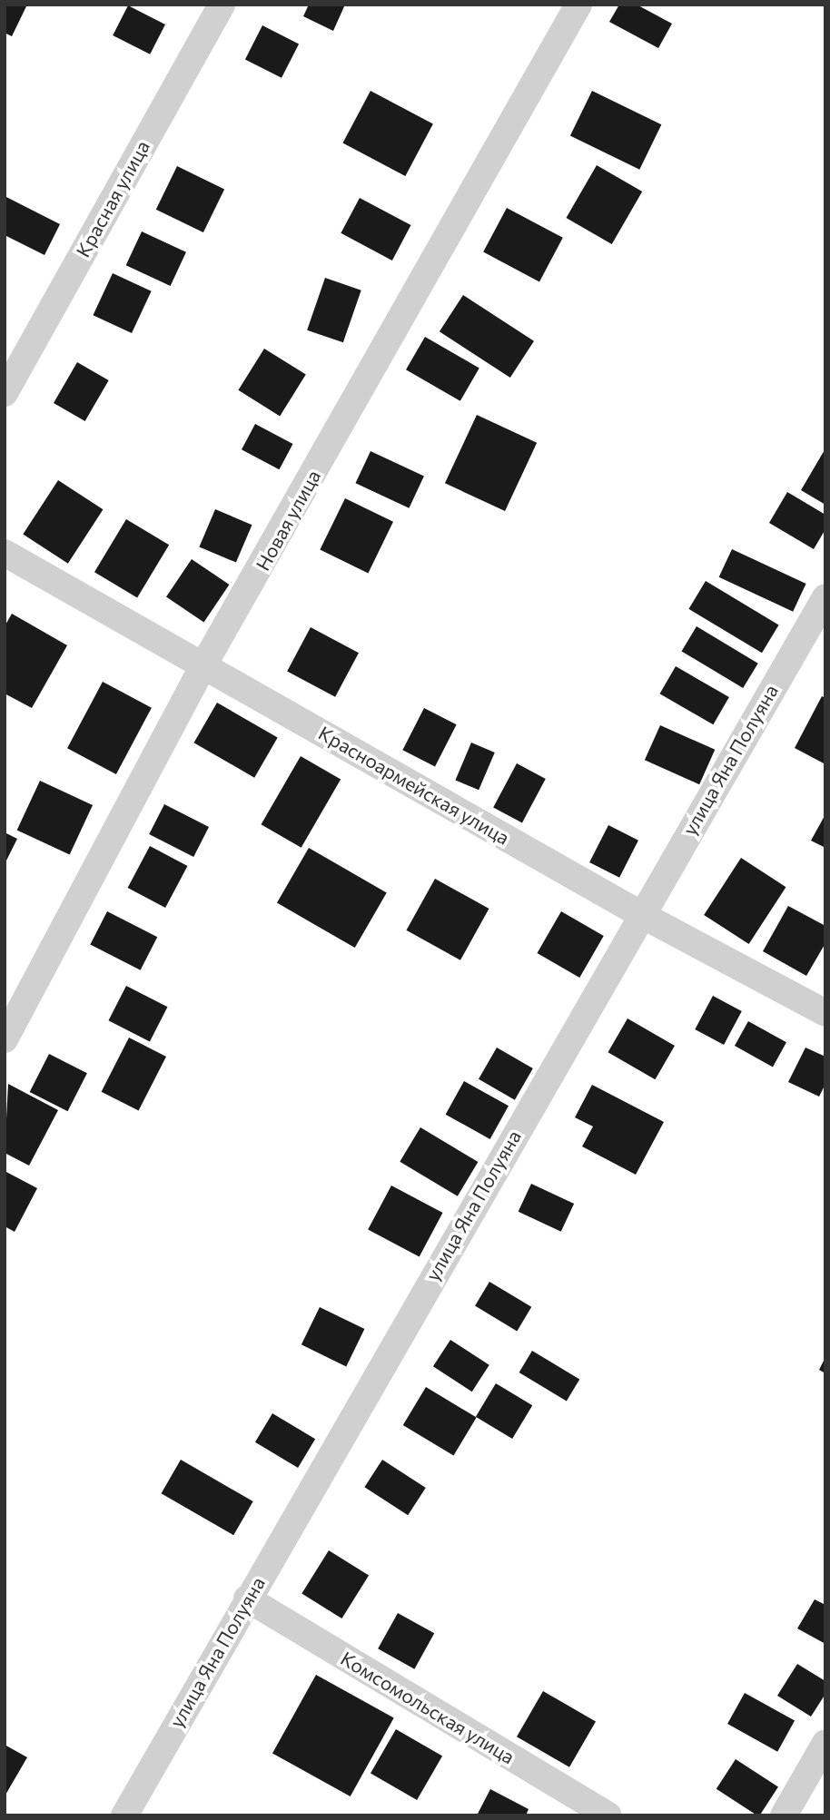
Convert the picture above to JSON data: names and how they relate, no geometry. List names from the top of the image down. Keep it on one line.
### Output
{"streets":{"street":["Красная улица","Новая улица","улица Яна Полуяна","Красноармейская улица","Комсомольская улица"]},"crossings":[["Новая улица","Красноармейская улица"],["улица Яна Полуяна","Красноармейская улица"],["улица Яна Полуяна","Комсомольская улица"]]}
